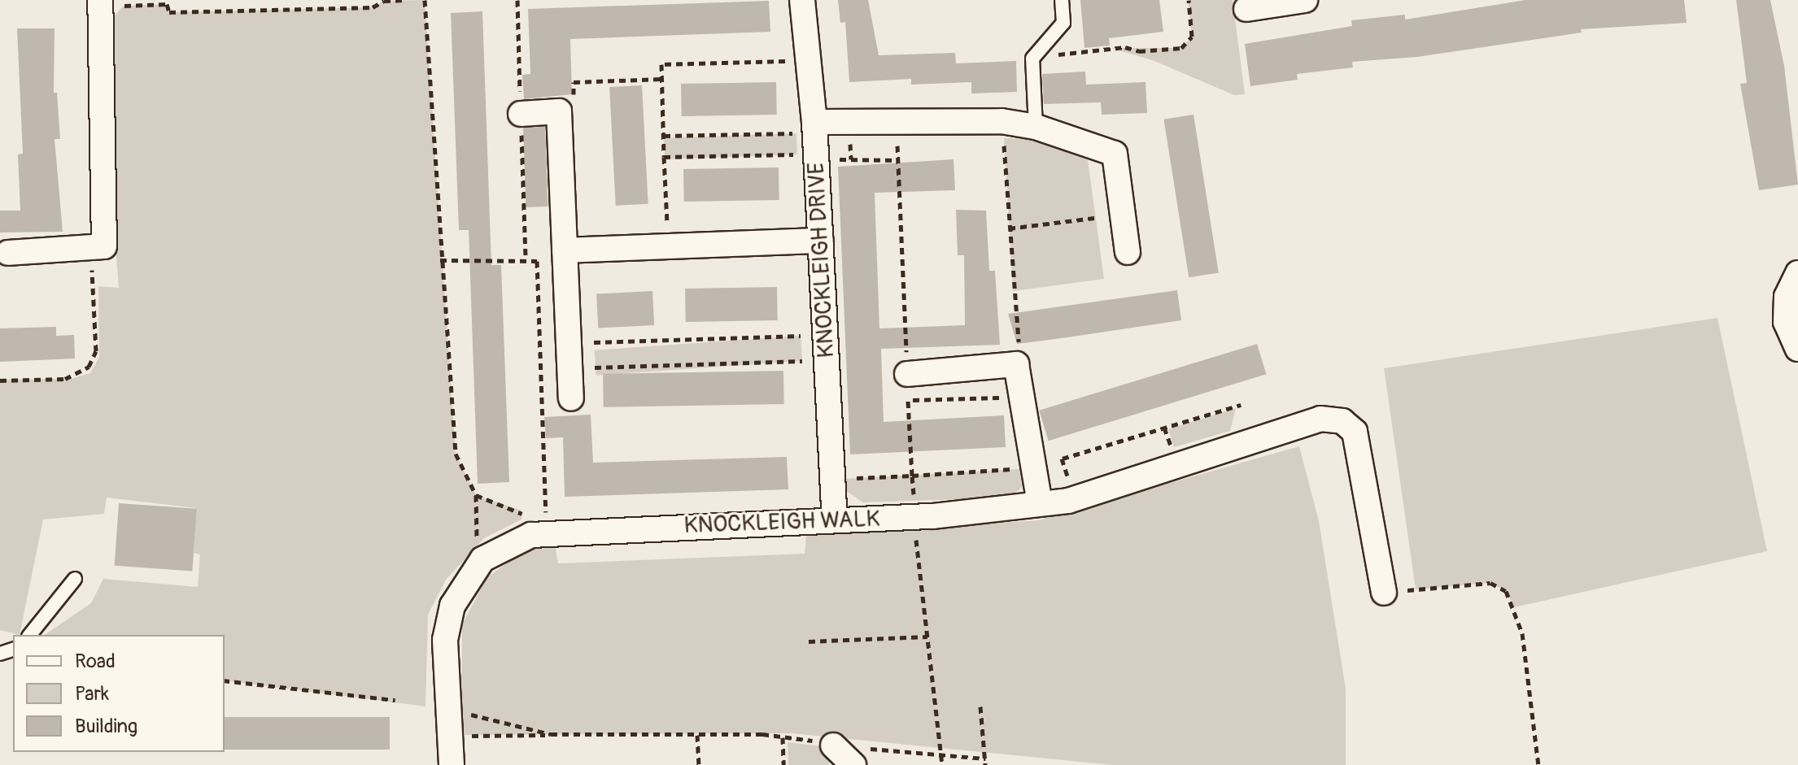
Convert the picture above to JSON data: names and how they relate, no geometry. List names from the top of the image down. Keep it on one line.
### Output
{"streets":{"street":["KNOCKLEIGH DRIVE","KNOCKLEIGH WALK"]},"crossings":[["KNOCKLEIGH DRIVE","KNOCKLEIGH WALK"]],"legend":["Road","Park","Building"]}
